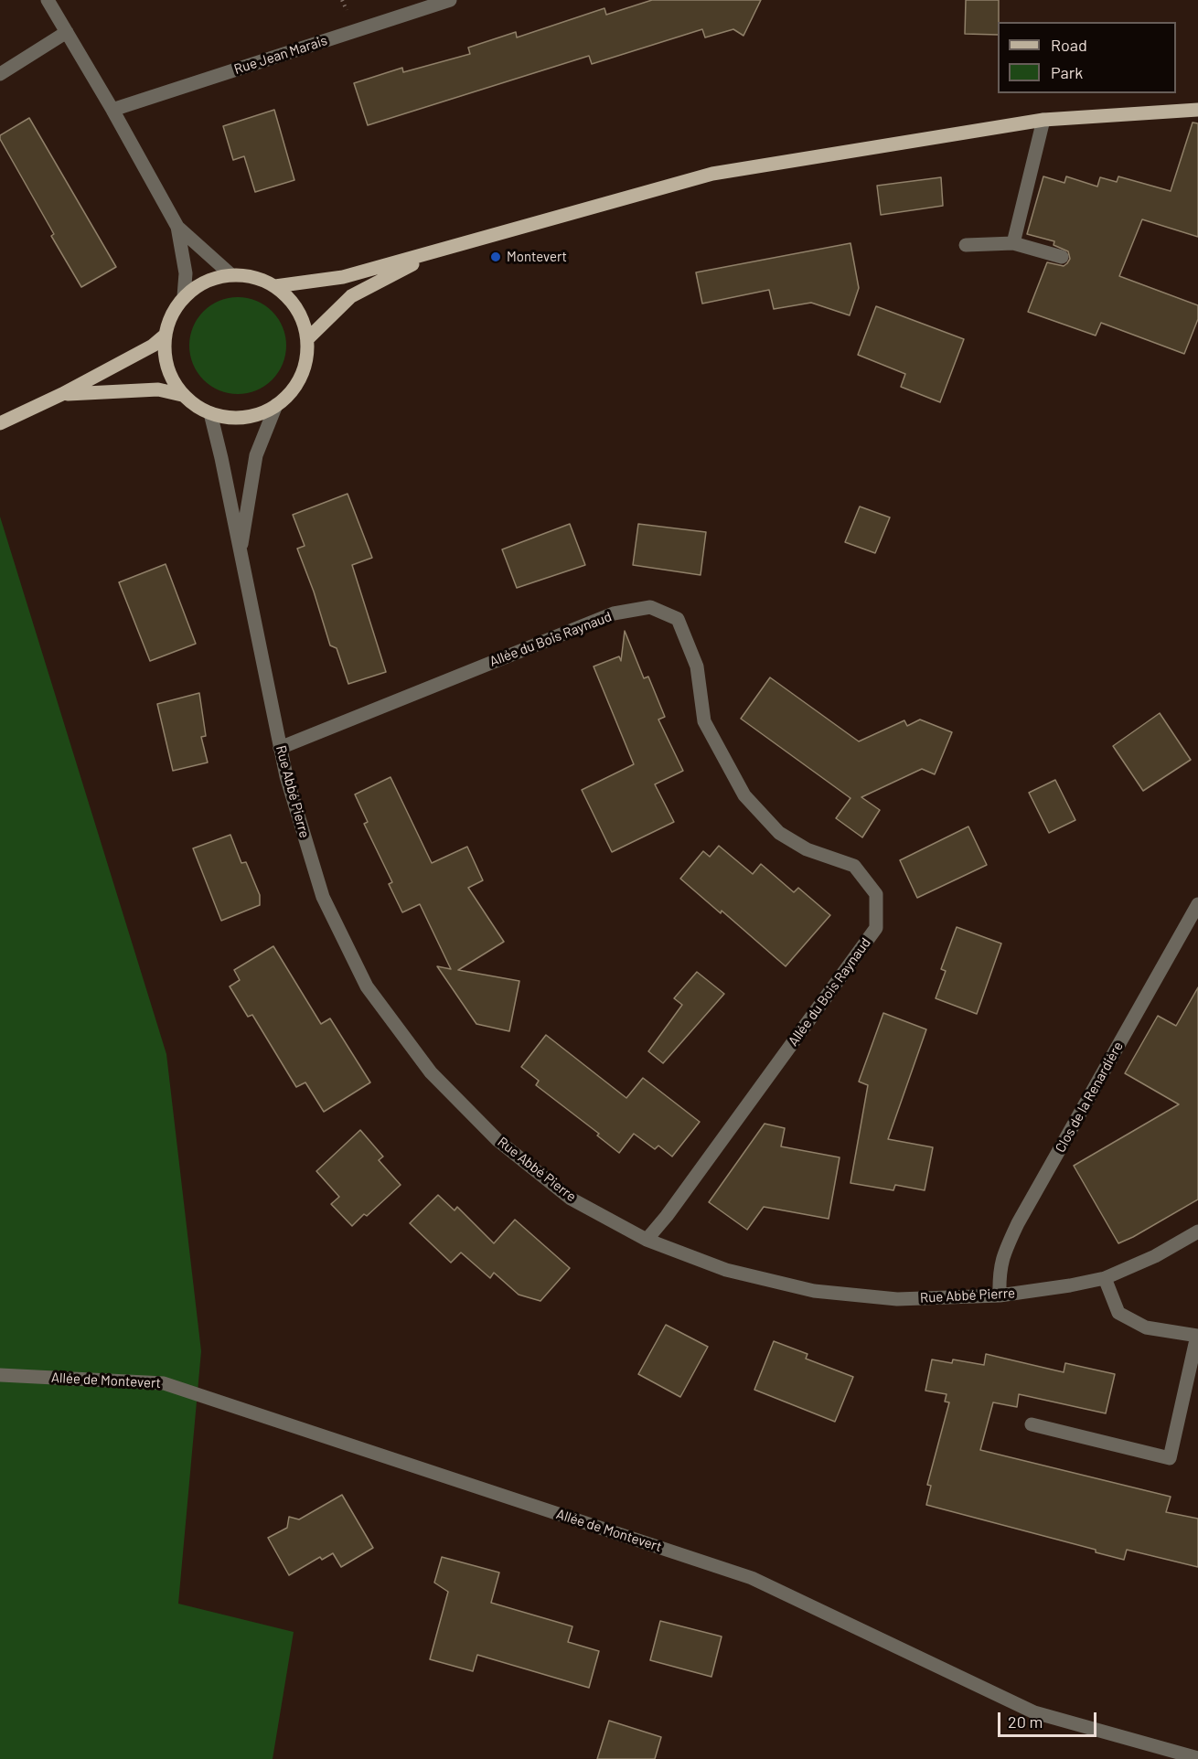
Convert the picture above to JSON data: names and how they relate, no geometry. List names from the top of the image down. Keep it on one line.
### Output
{"streets":{"street":["Rue Jean Marais","Allée du Bois Raynaud","Rue Abbé Pierre","Clos de la Renardière","Allée de Montevert"]},"crossings":[["Allée du Bois Raynaud","Rue Abbé Pierre"],["Rue Abbé Pierre","Clos de la Renardière"]],"places":["Montevert"],"legend":["Road","Park"],"scale_bar":"20 m"}
